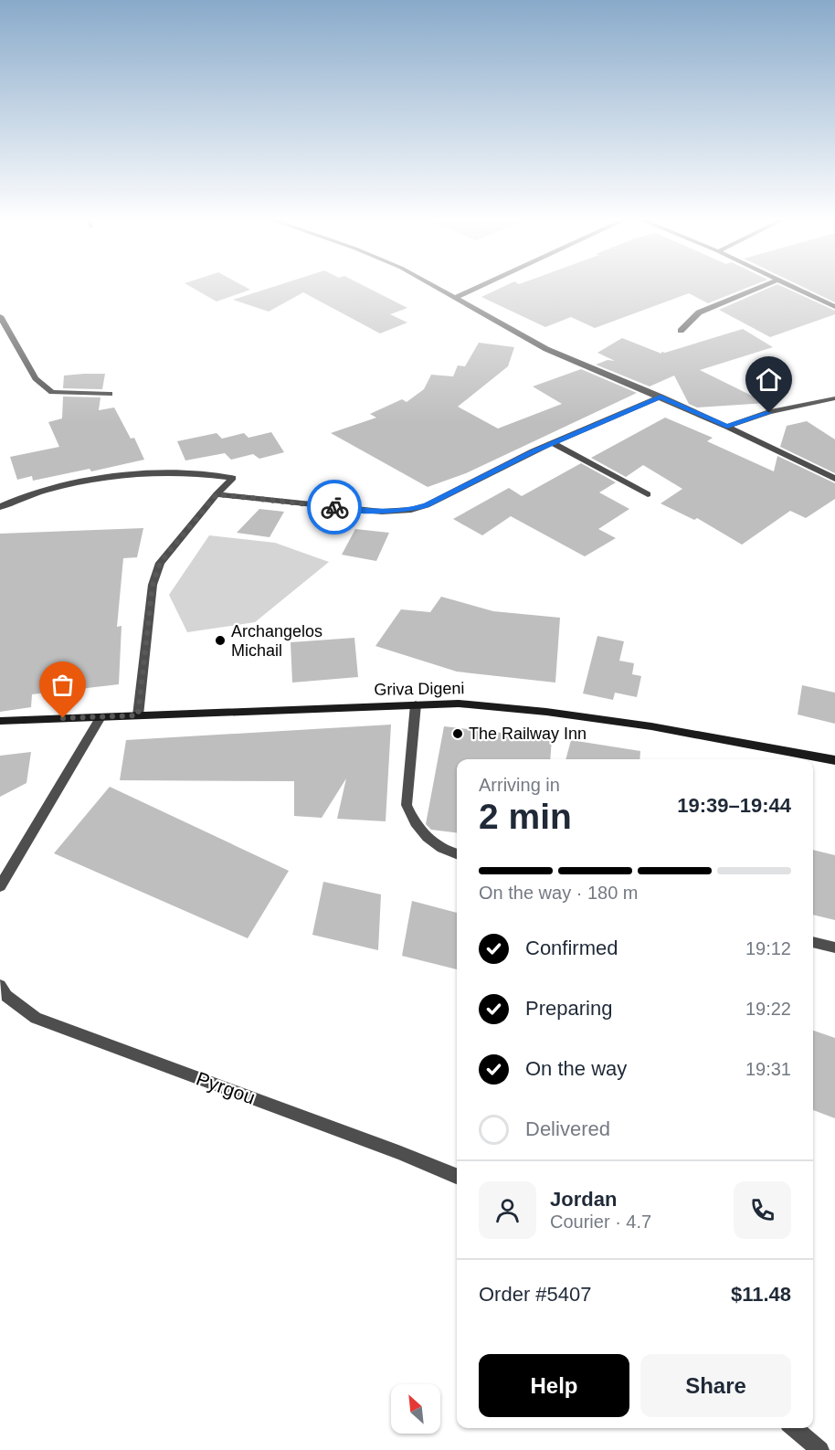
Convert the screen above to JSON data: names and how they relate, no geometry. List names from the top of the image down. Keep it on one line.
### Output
{"streets":{"main road":["Griva Digeni"],"street":["Pyrgou"]},"places":["Archangelos Michail","The Railway Inn"],"north":"top left","page":{"heading":["2 min","Arriving in","19:39–19:44"],"panel":["Jordan","Courier · 4.7","Order #5407","$11.48"],"bar":"On the way · 180 m","list":[["Confirmed","19:12"],["Preparing","19:22"],["On the way","19:31"],"Delivered"],"buttons":["Help","Share"]}}
